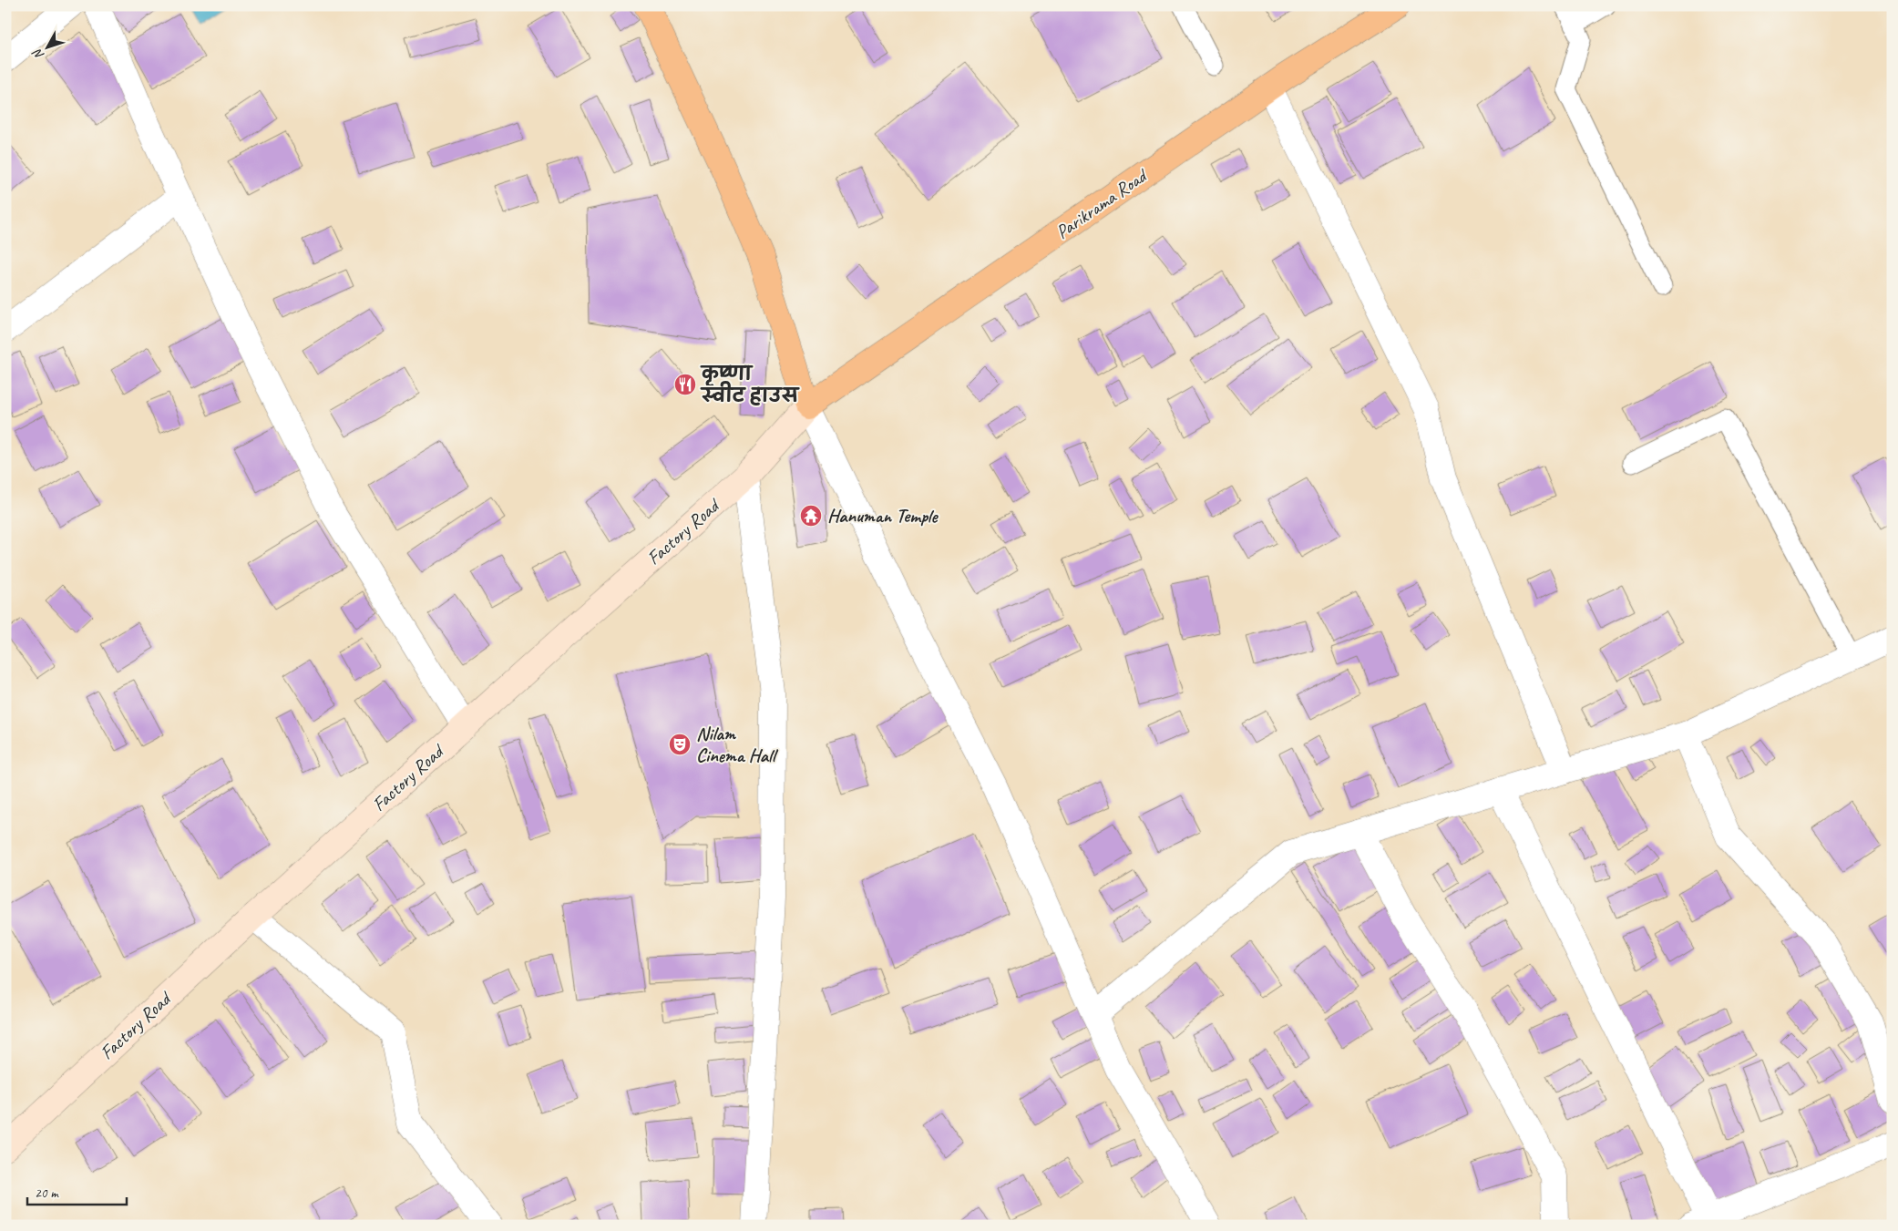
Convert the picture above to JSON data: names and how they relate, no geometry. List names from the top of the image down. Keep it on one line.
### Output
{"streets":{"main road":["Parikrama Road","Factory Road"]},"crossings":[["Parikrama Road","Factory Road"]],"places":{"restaurant":["कृष्णा स्वीट हाउस"],"temple":["Hanuman Temple"],"theatre":["Nilam Cinema Hall"]},"scale_bar":"20 m","north":"bottom left"}
